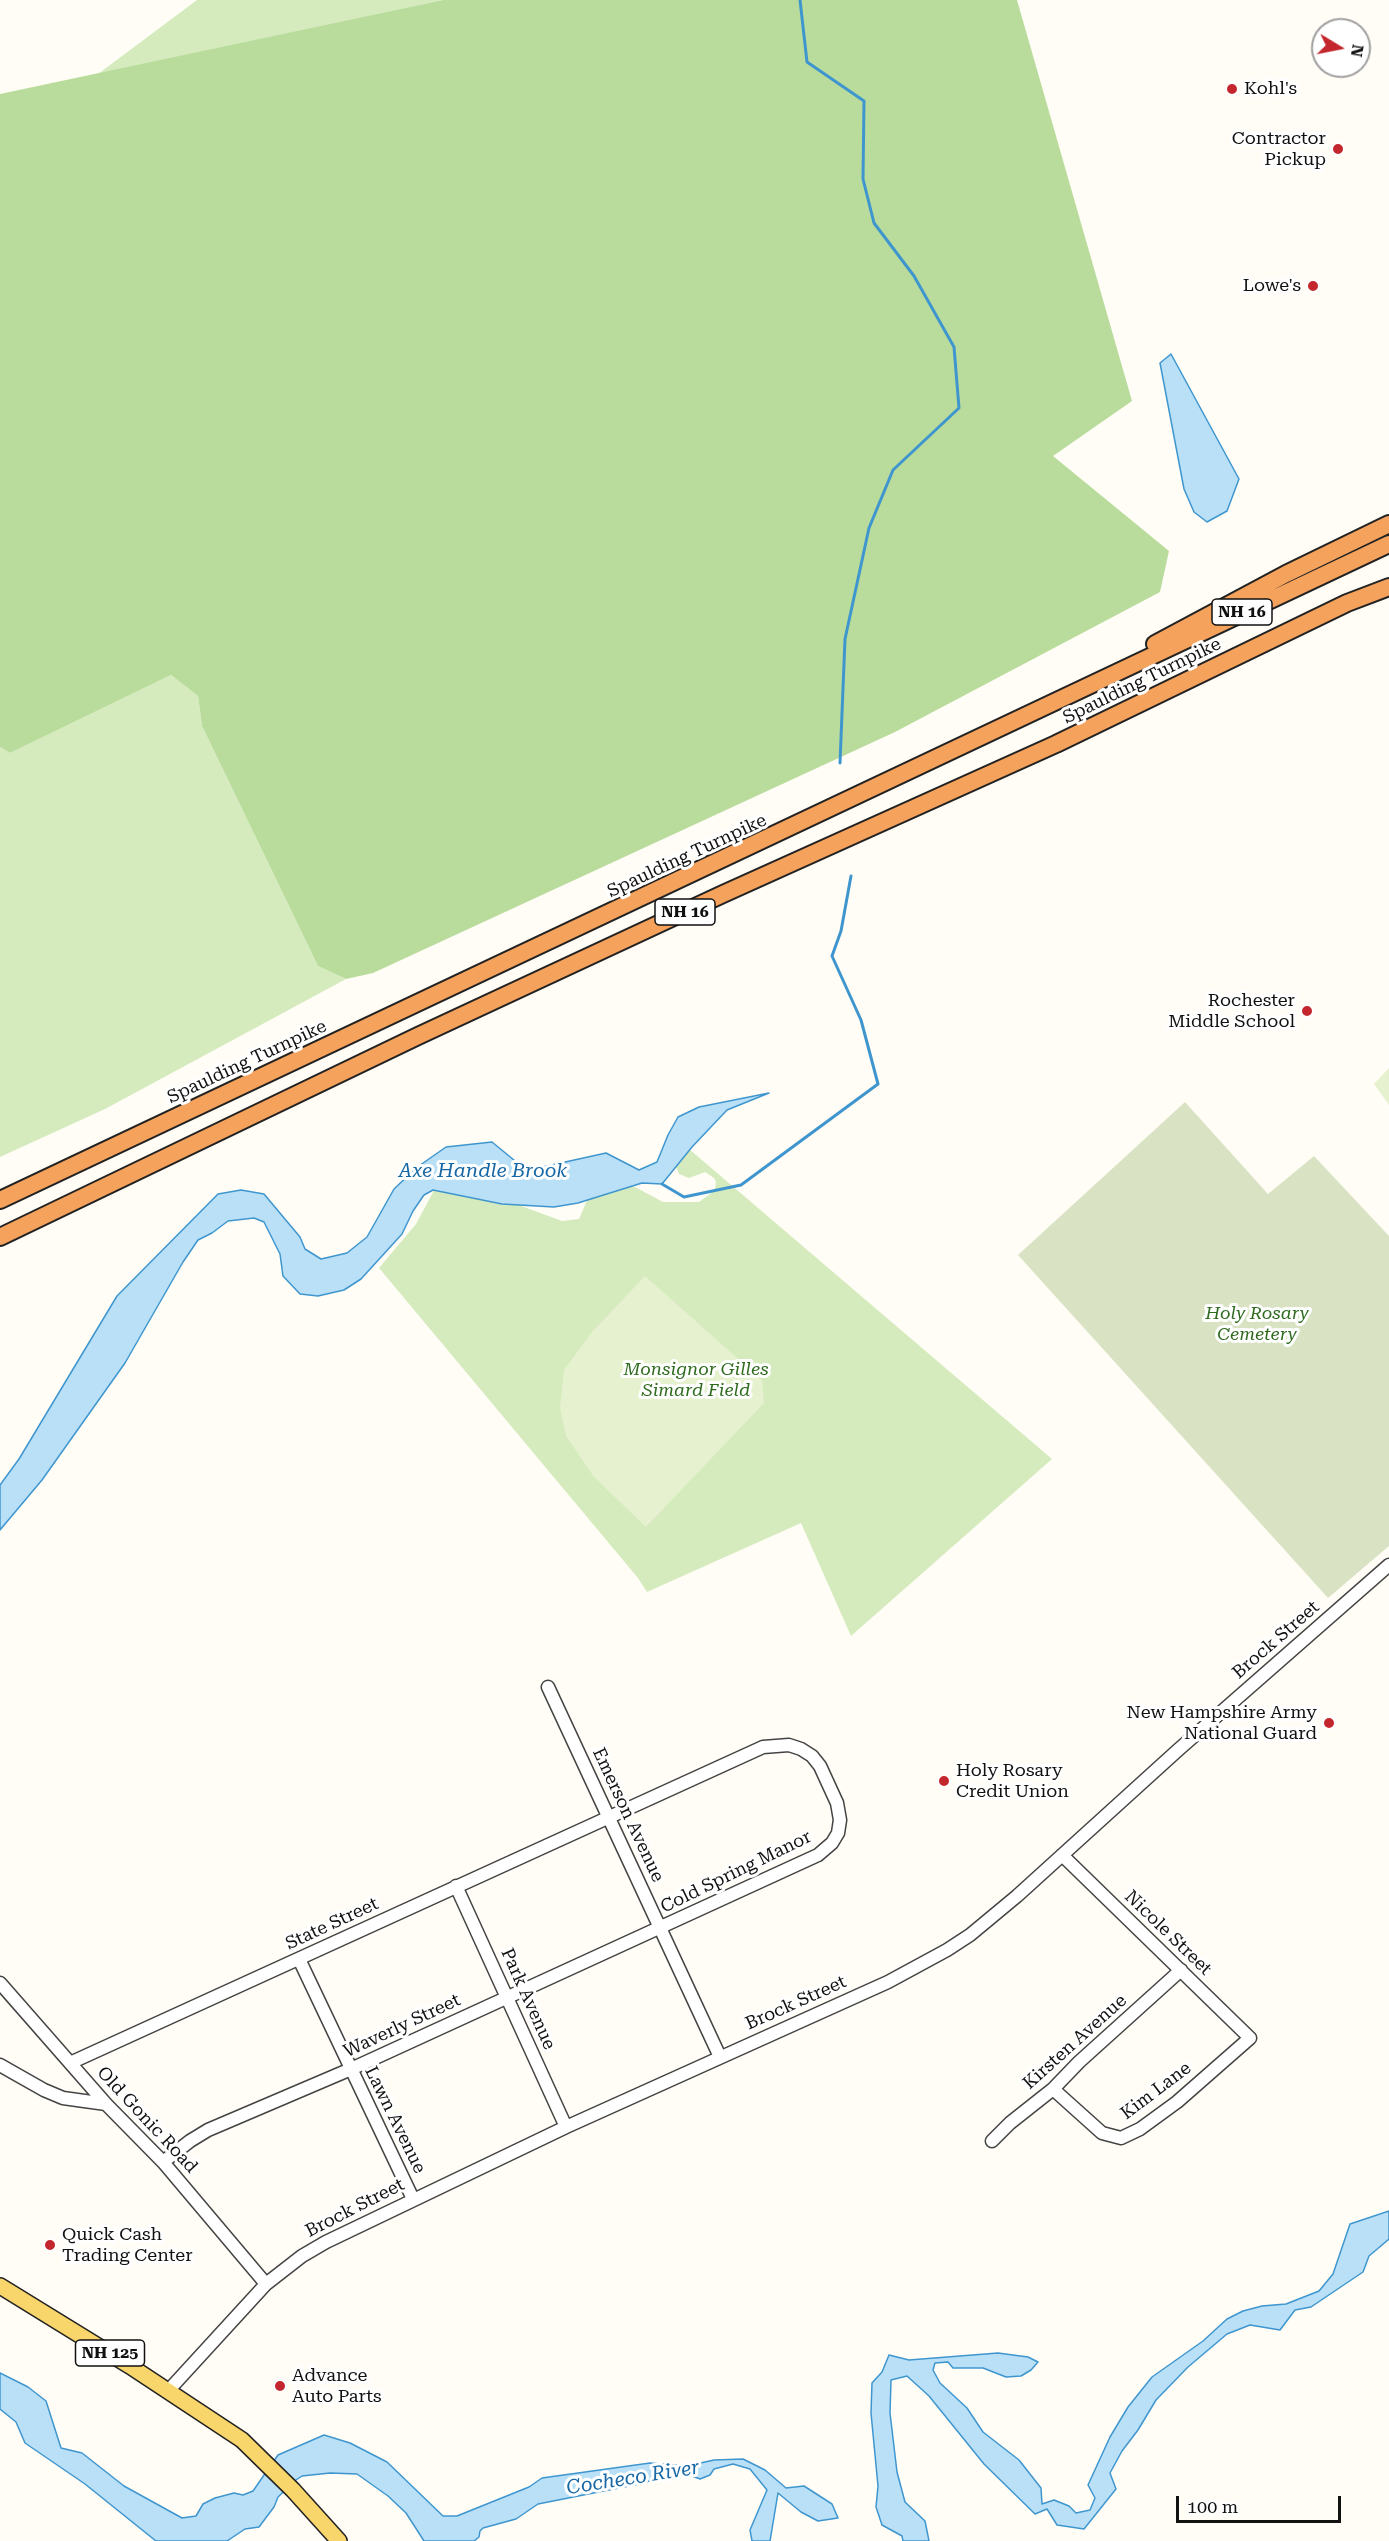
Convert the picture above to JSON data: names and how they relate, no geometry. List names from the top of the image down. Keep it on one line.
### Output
{"streets":{"highway":["NH 16","Spaulding Turnpike"],"main road":["NH 125"],"street":["Brock Street","Emerson Avenue","Cold Spring Manor","State Street","Nicole Street","Park Avenue","Waverly Street","Kirsten Avenue","Kim Lane","Old Gonic Road","Lawn Avenue"]},"crossings":[["Brock Street","Emerson Avenue"],["Brock Street","Nicole Street"],["Brock Street","Park Avenue"],["Brock Street","Old Gonic Road"],["Brock Street","Lawn Avenue"],["Brock Street","NH 125"],["Emerson Avenue","Cold Spring Manor"],["Emerson Avenue","State Street"],["Emerson Avenue","Waverly Street"],["Cold Spring Manor","State Street"],["Cold Spring Manor","Waverly Street"],["State Street","Park Avenue"],["State Street","Old Gonic Road"],["State Street","Lawn Avenue"],["Nicole Street","Kirsten Avenue"],["Nicole Street","Kim Lane"],["Park Avenue","Waverly Street"],["Waverly Street","Old Gonic Road"],["Waverly Street","Lawn Avenue"],["Kirsten Avenue","Kim Lane"]],"water":["Axe Handle Brook","Cocheco River"],"parks":["Holy Rosary Cemetery","Monsignor Gilles Simard Field"],"places":["Kohl's","Contractor Pickup","Lowe's","Rochester Middle School","New Hampshire Army National Guard","Holy Rosary Credit Union","Quick Cash Trading Center","Advance Auto Parts"],"scale_bar":"100 m","north":"right"}
